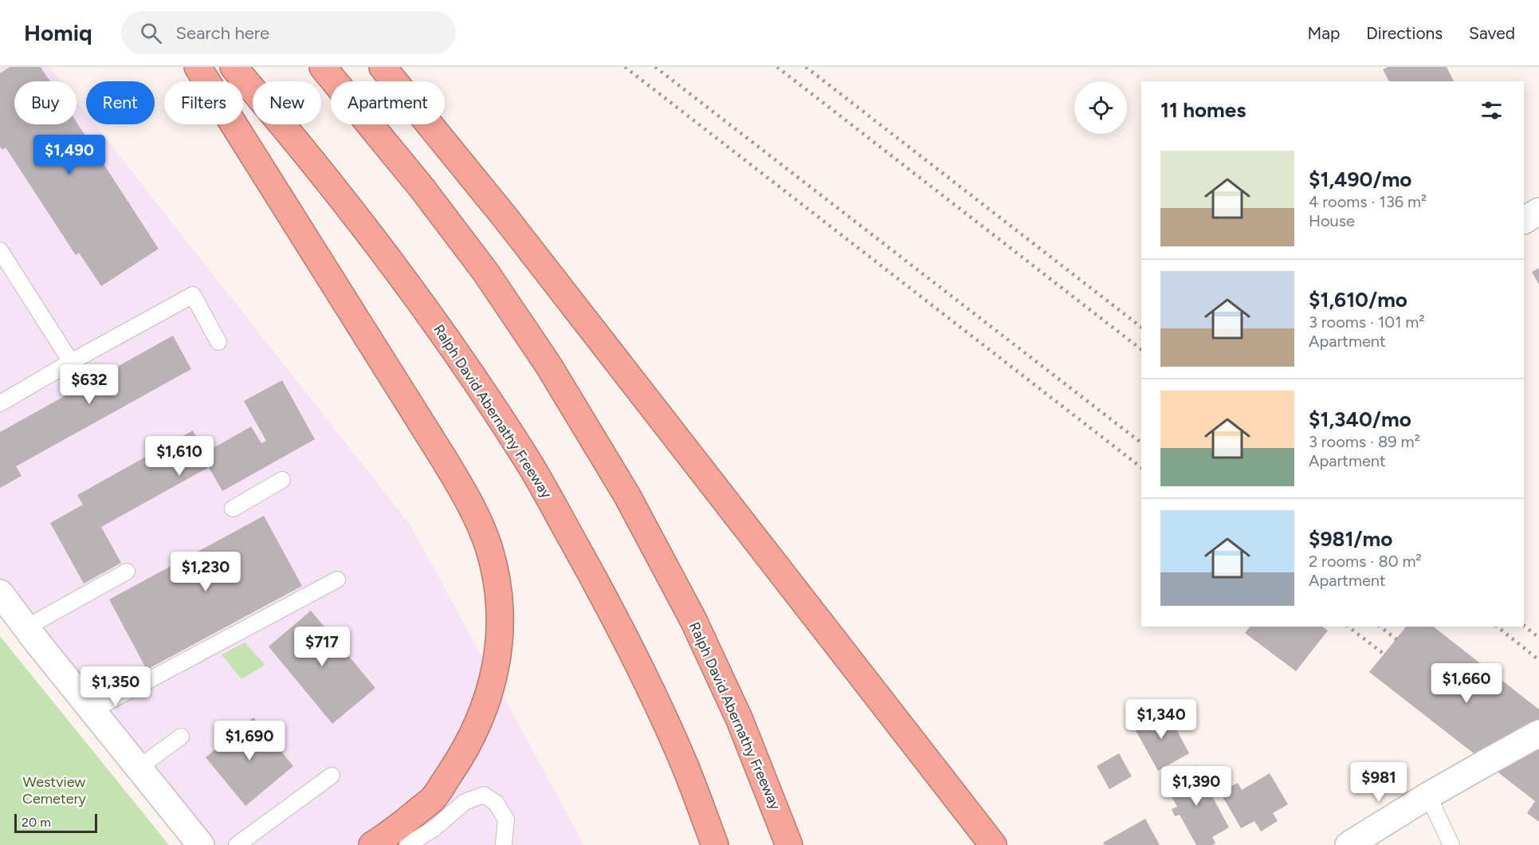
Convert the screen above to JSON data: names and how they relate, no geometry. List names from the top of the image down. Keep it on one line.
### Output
{"streets":{"highway":["Ralph David Abernathy Freeway"]},"parks":["Westview Cemetery"],"scale_bar":"20 m","page":{"header":"Homiq","search":"Search here","nav":["Map","Directions","Saved"],"chip":["Buy","Rent","Filters","New","Apartment"],"heading":"11 homes","price":["$1,490","$632","$1,610","$1,230","$717","$1,660","$1,350","$1,340","$1,690","$981","$1,390"],"list":[{"name":"$1,490/mo","note":"4 rooms · 136 m² · House"},{"name":"$1,610/mo","note":"3 rooms · 101 m² · Apartment"},{"name":"$1,340/mo","note":"3 rooms · 89 m² · Apartment"},{"name":"$981/mo","note":"2 rooms · 80 m² · Apartment"}],"scale":"20 m"}}
